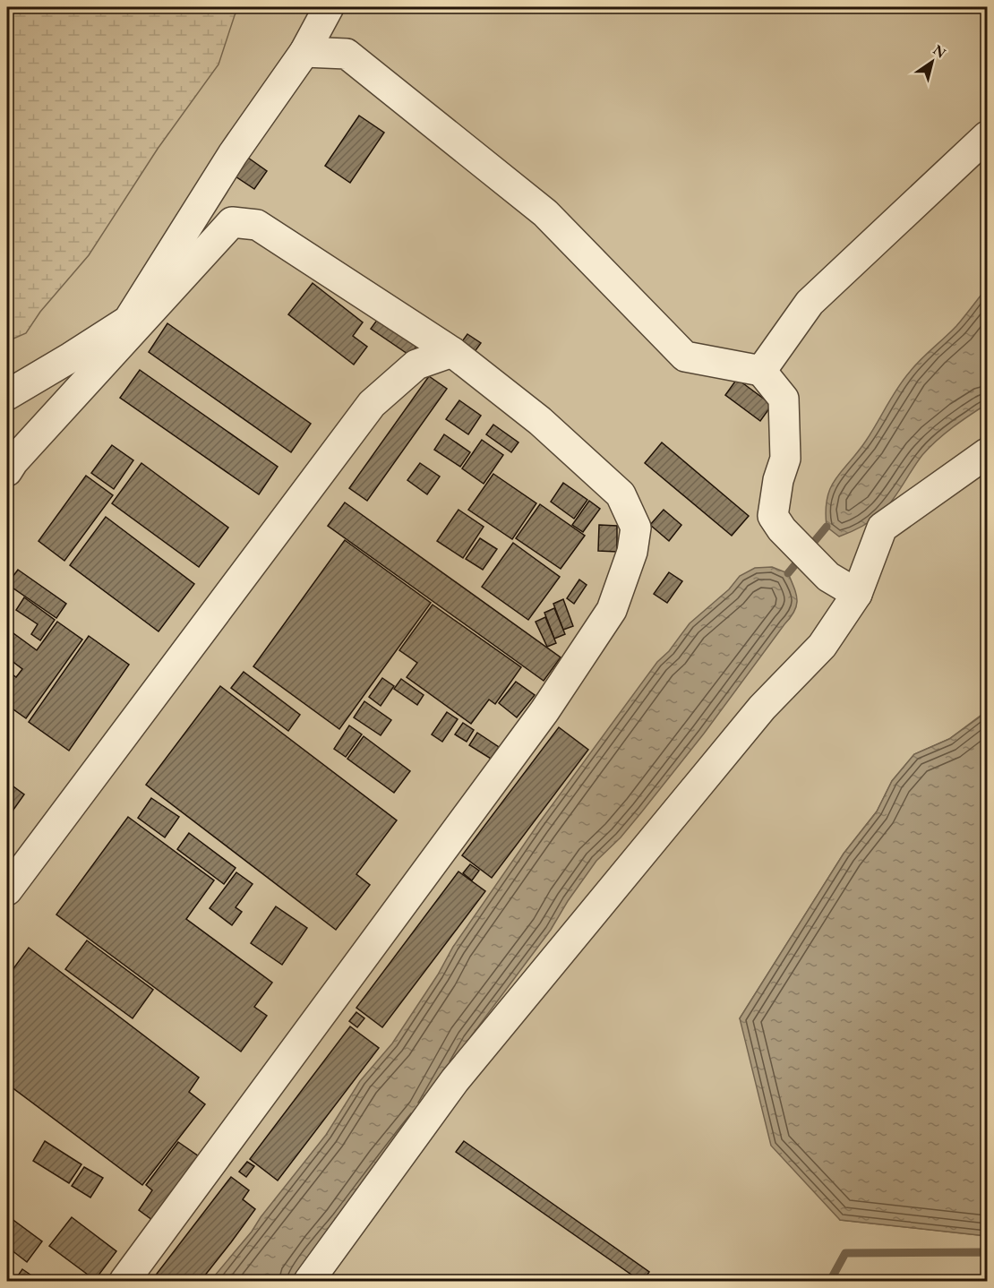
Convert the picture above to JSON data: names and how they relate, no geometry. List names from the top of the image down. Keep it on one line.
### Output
{"north":"top right"}
